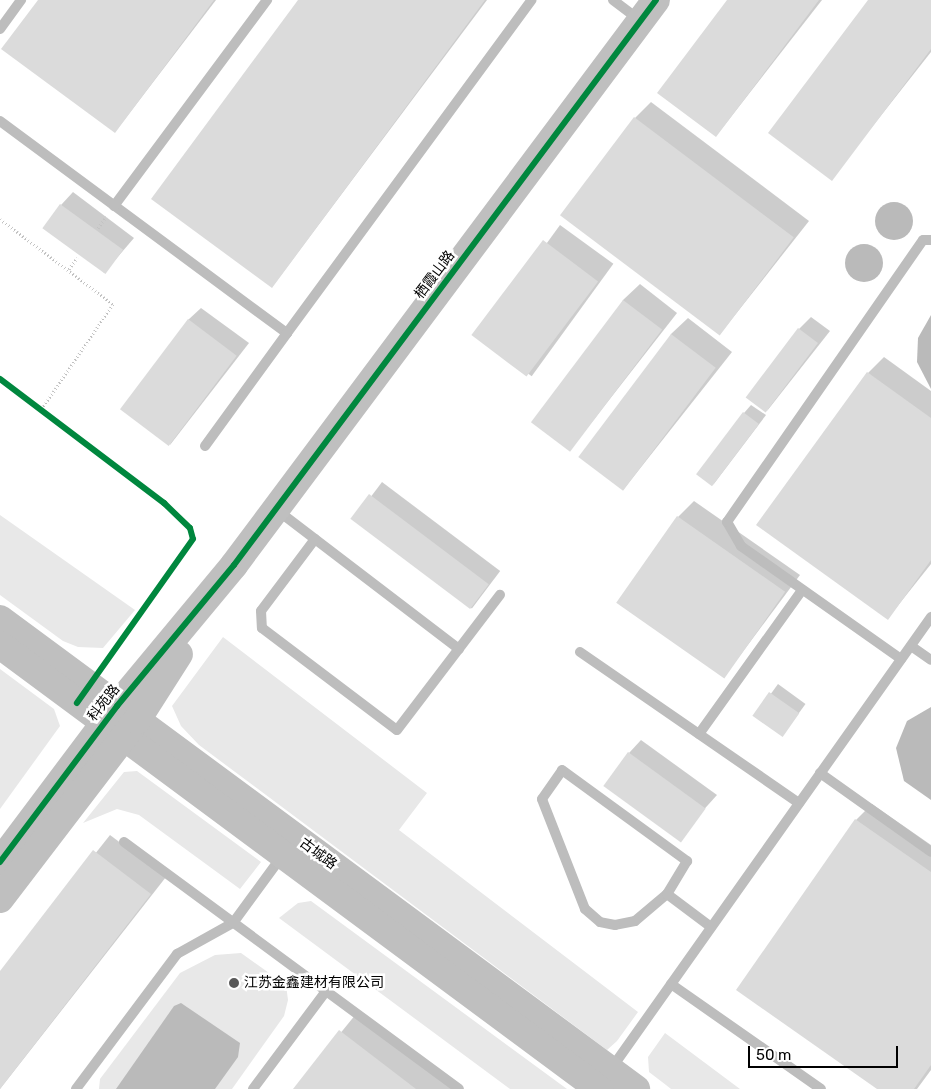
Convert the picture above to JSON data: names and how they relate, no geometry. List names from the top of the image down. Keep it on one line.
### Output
{"streets":{"street":["栖霞山路","科苑路","古城路"]},"crossings":[["栖霞山路","科苑路"],["科苑路","古城路"]],"places":["江苏金鑫建材有限公司"],"scale_bar":"50 m"}
